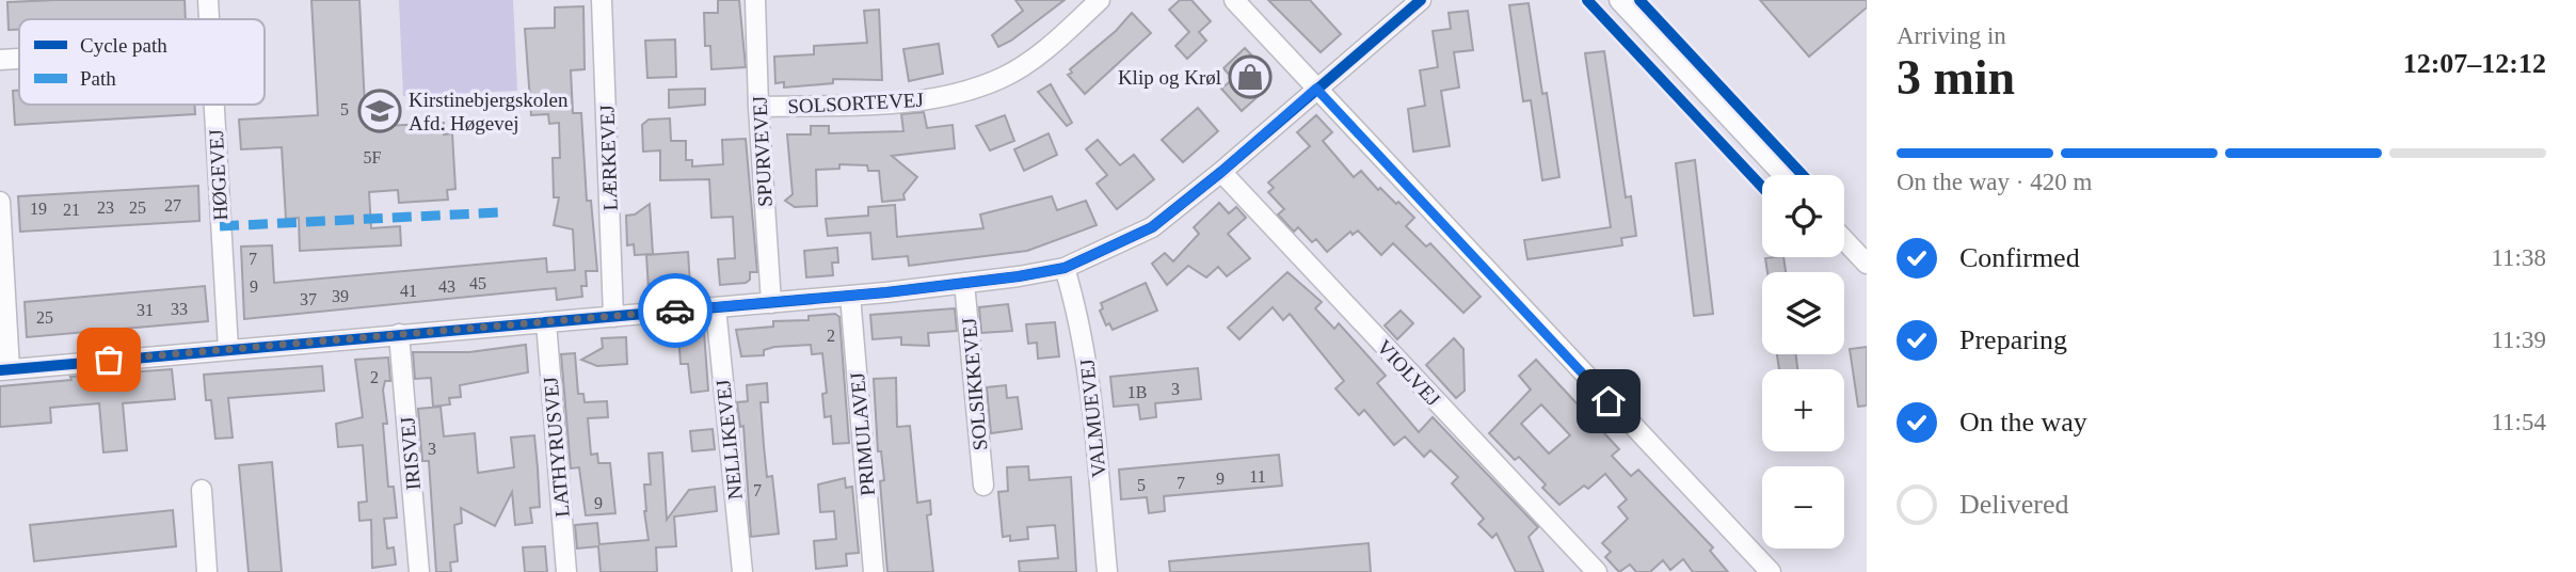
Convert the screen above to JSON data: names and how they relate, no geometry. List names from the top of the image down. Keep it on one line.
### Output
{"streets":{"street":["SOLSORTEVEJ","SPURVEVEJ","LÆRKEVEJ","HØGEVEJ","VIOLVEJ","SOLSIKKEVEJ","VALMUEVEJ","PRIMULAVEJ","NELLIKEVEJ","LATHYRUSVEJ","IRISVEJ"]},"crossings":[["SOLSORTEVEJ","SPURVEVEJ"]],"places":{"shop":["Klip og Krøl"],"school or university":["Kirstinebjergskolen Afd. Høgevej"]},"house_numbers":["5","5F","27","23","25","19","21","7","45","9","43","41","39","37","33","31","25","2","2","3","1B","3","11","9","7","5","7","9"],"legend":["Cycle path","Path"],"page":{"heading":["3 min","Arriving in","12:07–12:12"],"bar":"On the way · 420 m","map_buttons":["+","−"],"list":[["Confirmed","11:38"],["Preparing","11:39"],["On the way","11:54"],"Delivered"]}}
